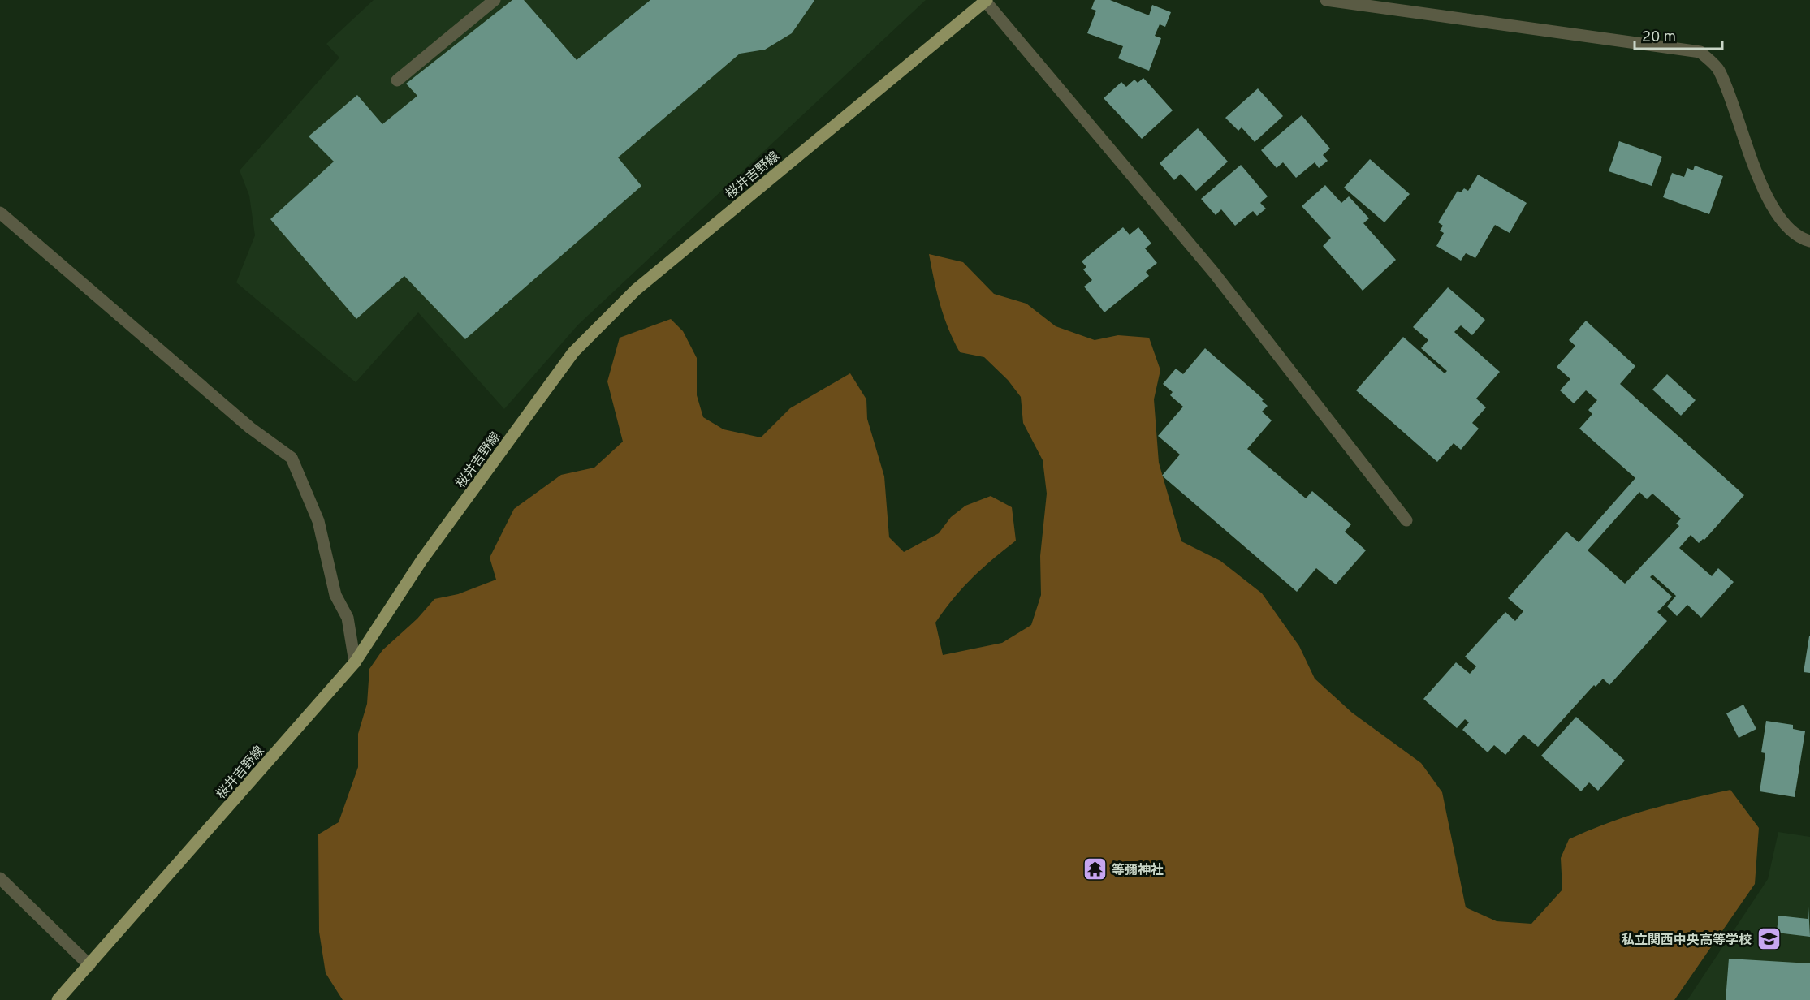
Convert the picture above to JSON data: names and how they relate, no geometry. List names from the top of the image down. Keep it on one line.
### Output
{"streets":{"main road":["桜井吉野線"]},"places":{"temple":["等彌神社"],"school or university":["私立関西中央高等学校"]},"scale_bar":"20 m"}
